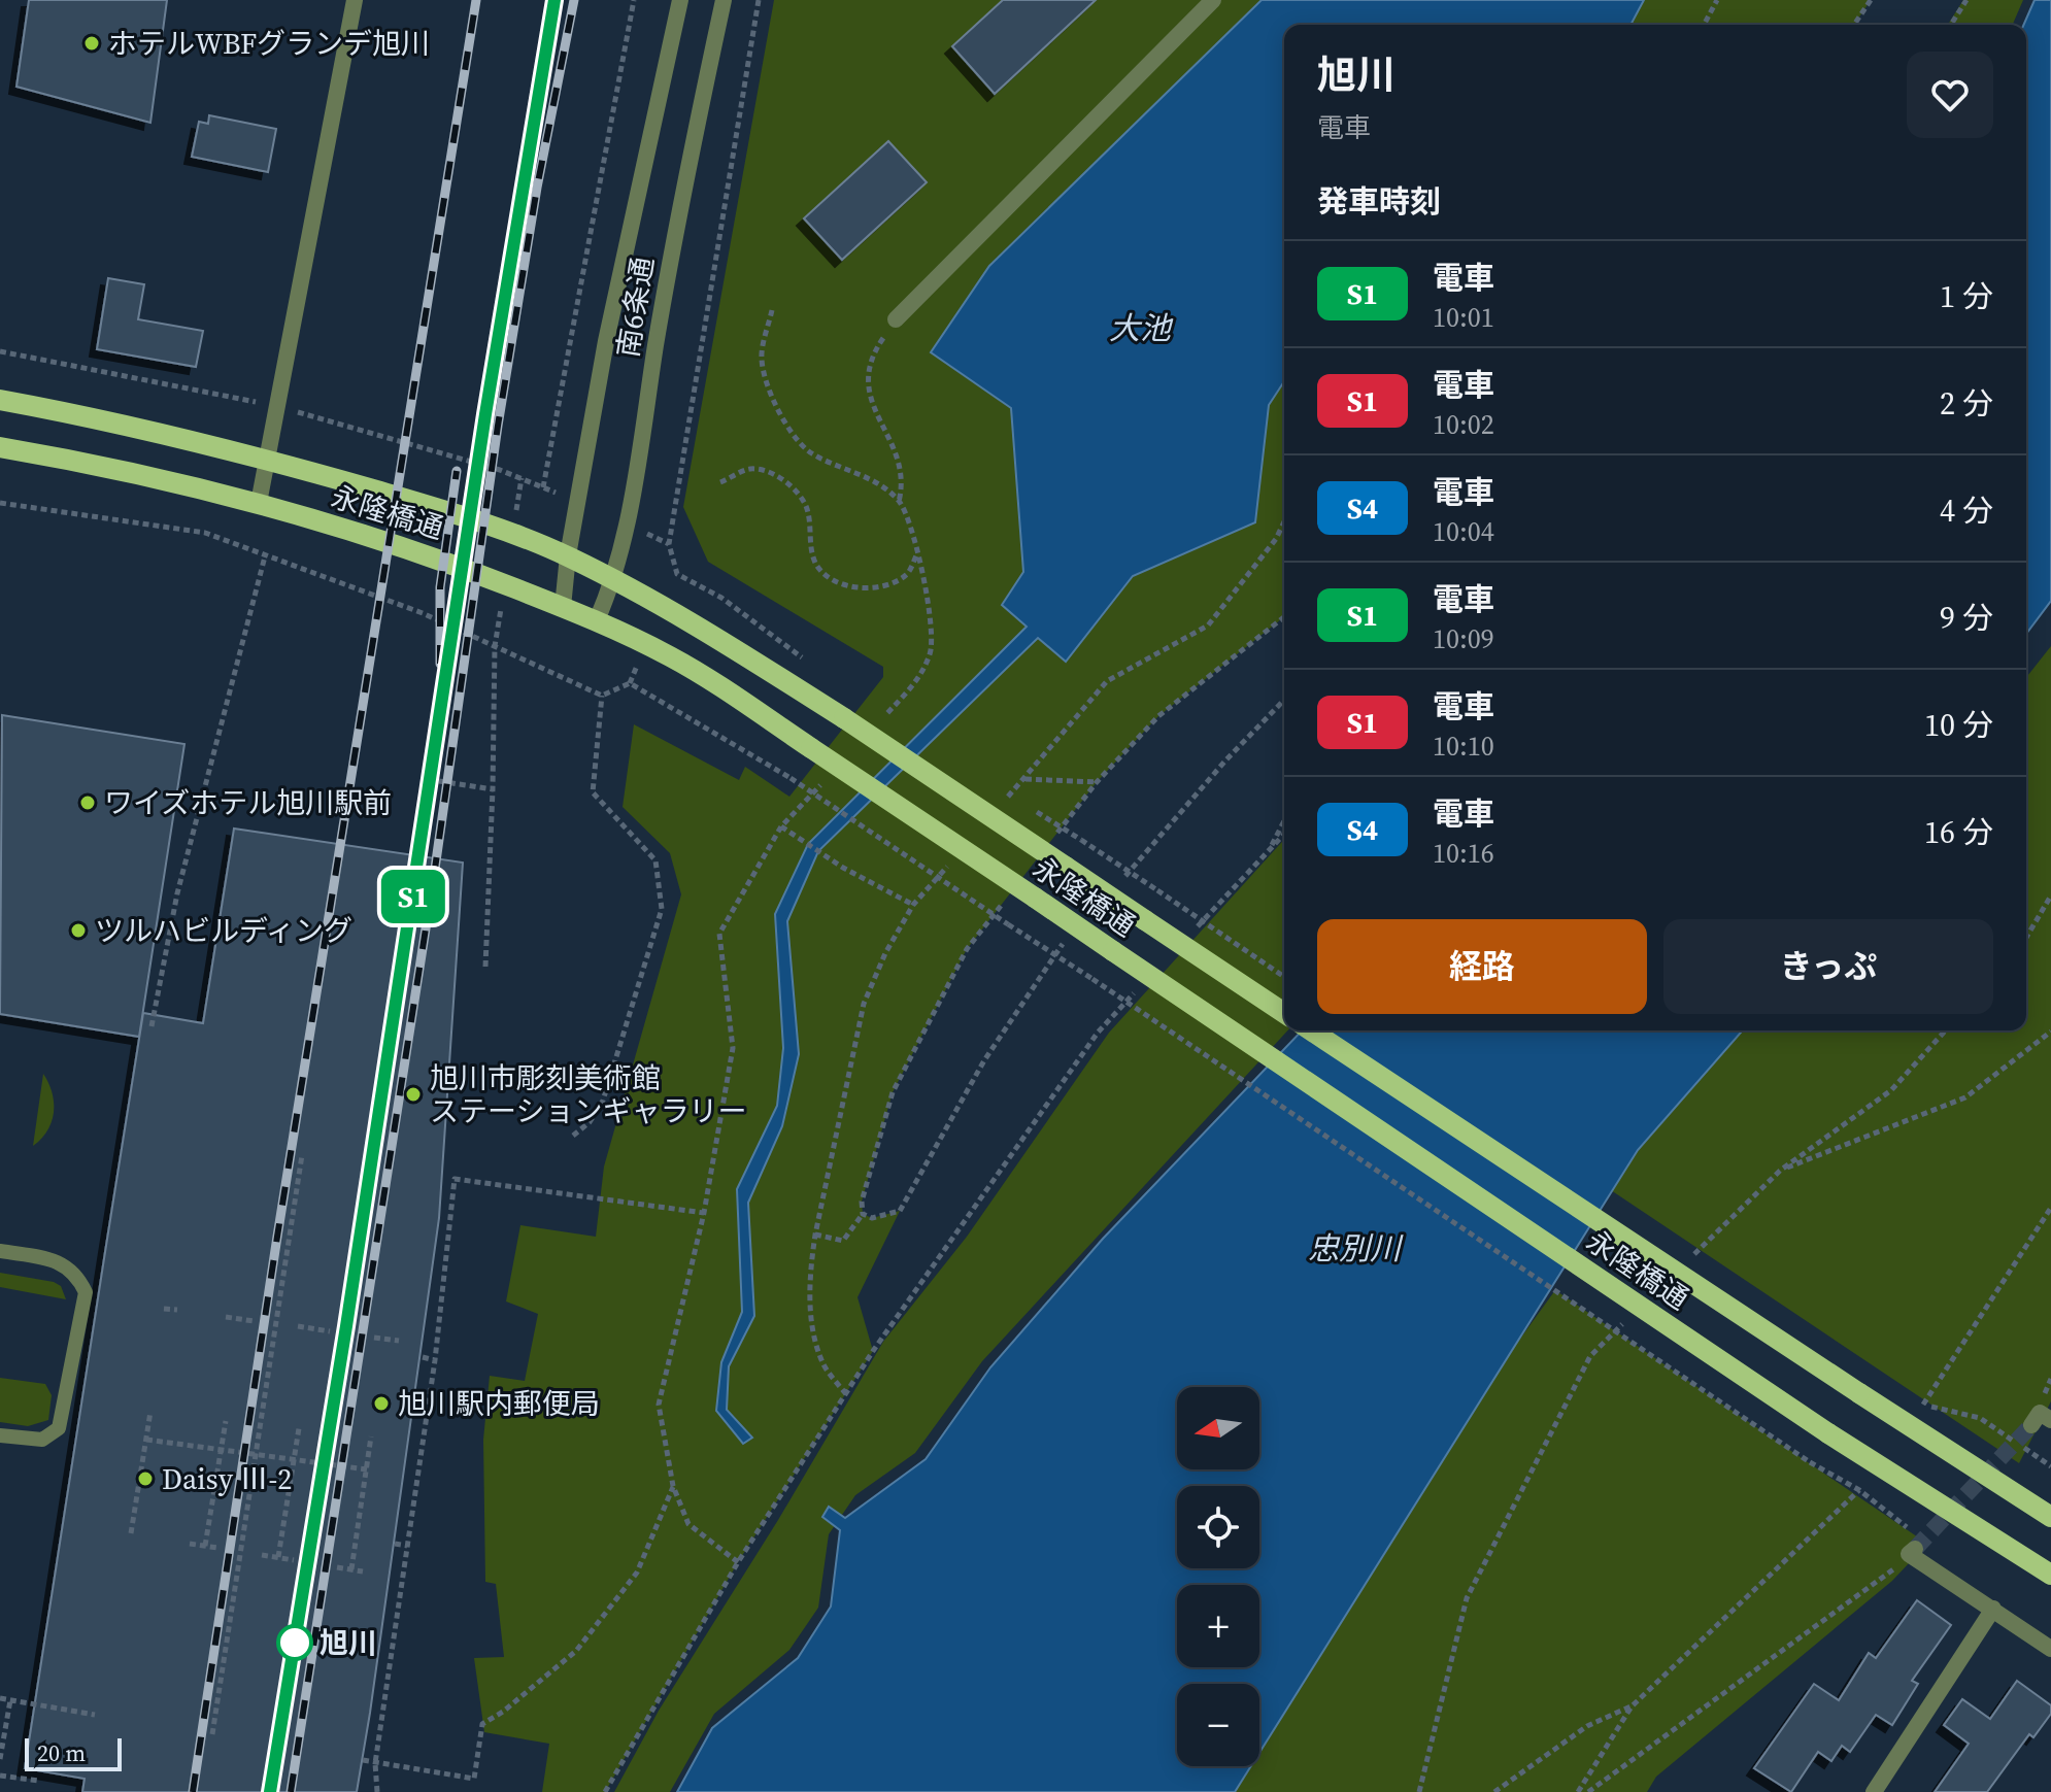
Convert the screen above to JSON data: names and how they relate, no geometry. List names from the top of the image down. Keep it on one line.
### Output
{"streets":{"main road":["永隆橋通"],"street":["南6条通"]},"crossings":[["南6条通","永隆橋通"]],"water":["大池","忠別川"],"places":["ホテルWBFグランデ旭川","ワイズホテル旭川駅前","ツルハビルディング","旭川市彫刻美術館 ステーションギャラリー","旭川駅内郵便局","Daisy Ⅲ-2","旭川"],"scale_bar":"20 m","north":"left","page":{"on_map":"S1","heading":[["旭川","電車"],"発車時刻"],"list":[{"mark":"S1","name":"電車","note":"10:01","value":"1 分"},{"mark":"S1","name":"電車","note":"10:02","value":"2 分"},{"mark":"S4","name":"電車","note":"10:04","value":"4 分"},{"mark":"S1","name":"電車","note":"10:09","value":"9 分"},{"mark":"S1","name":"電車","note":"10:10","value":"10 分"},{"mark":"S4","name":"電車","note":"10:16","value":"16 分"}],"buttons":["経路","きっぷ"],"map_buttons":["+","−"],"scale":"20 m"}}
